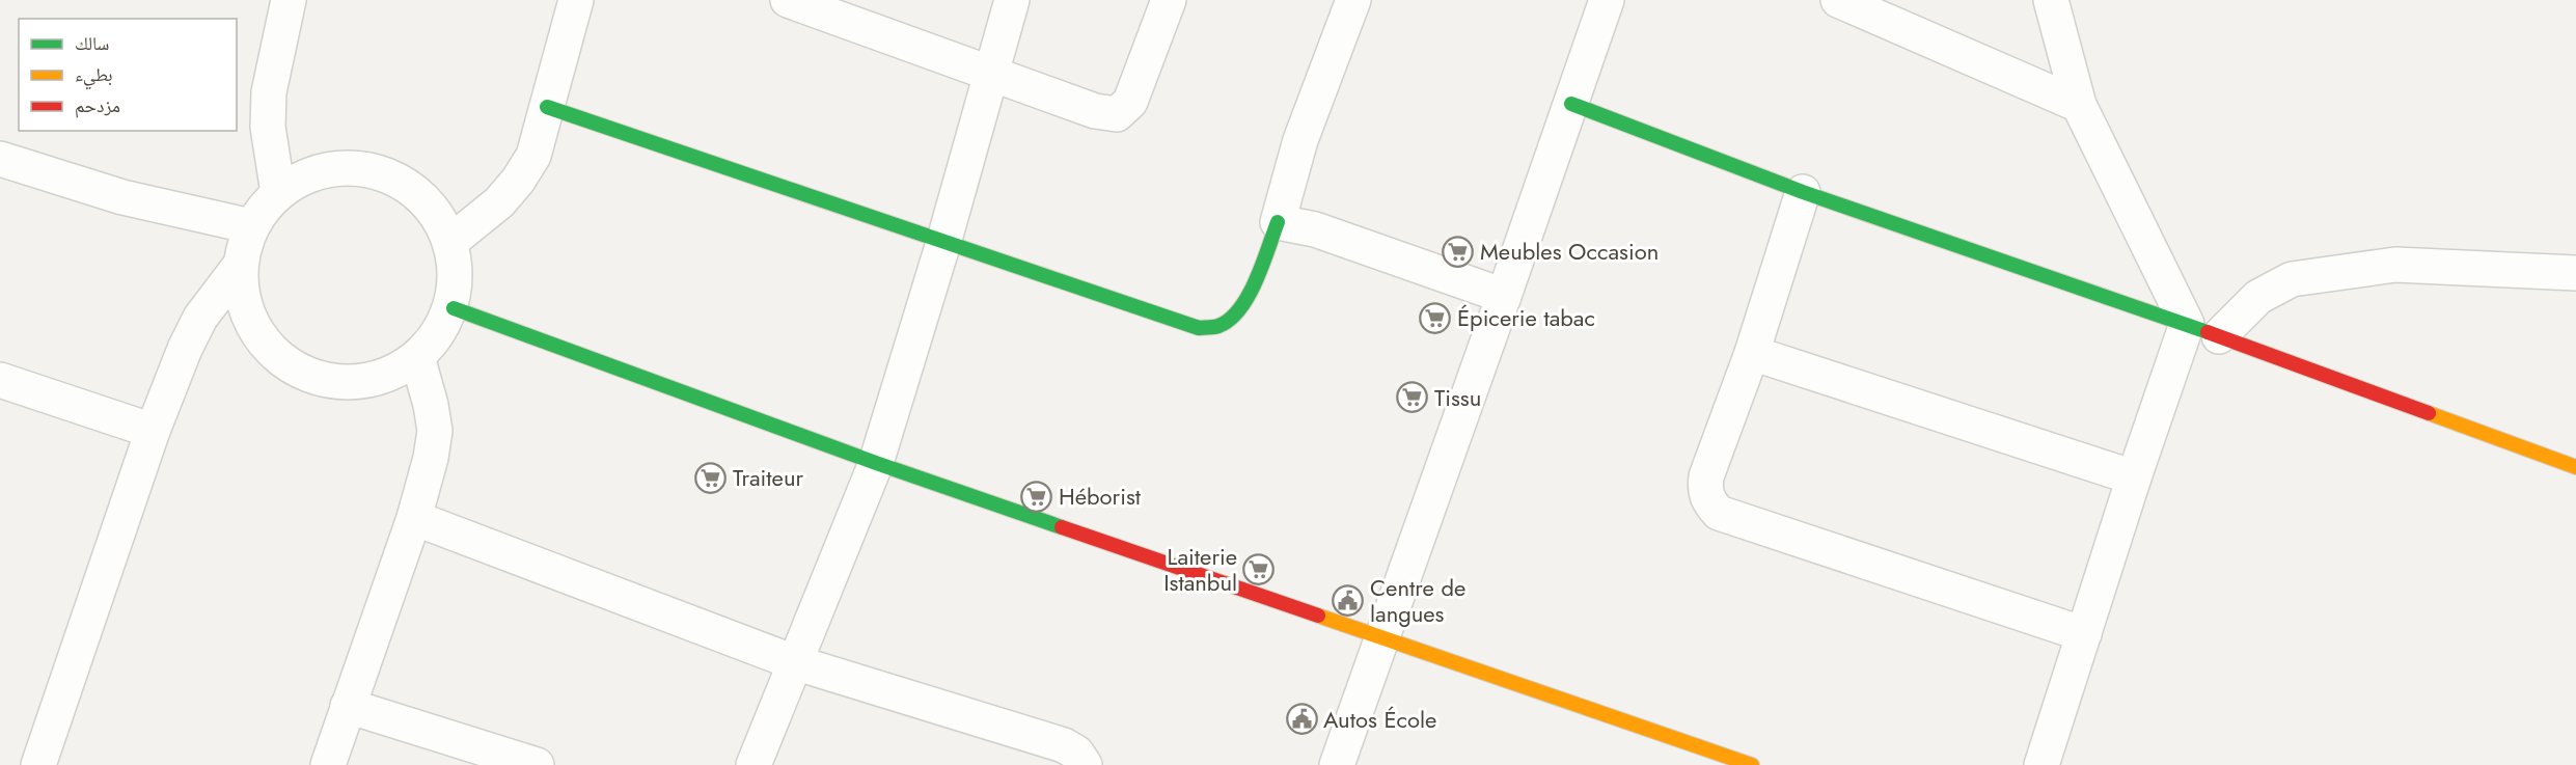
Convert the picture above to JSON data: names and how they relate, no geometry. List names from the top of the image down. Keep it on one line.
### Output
{"places":{"supermarket":["Meubles Occasion","Épicerie tabac","Tissu","Traiteur","Héborist","Laiterie Istanbul"],"public building":["Centre de langues","Autos École"]},"legend":["سالك","بطيء","مزدحم"]}
